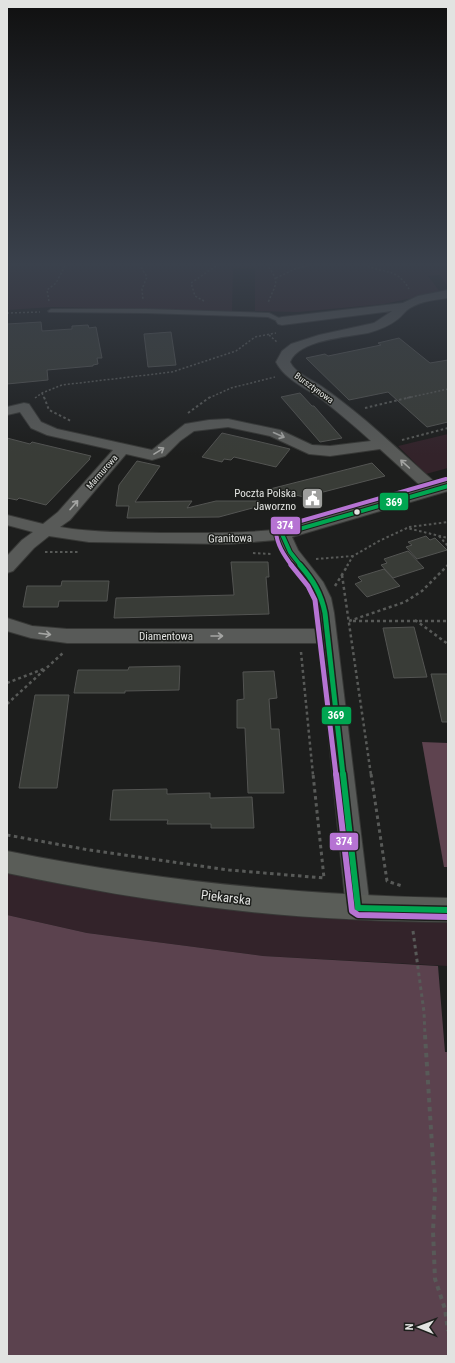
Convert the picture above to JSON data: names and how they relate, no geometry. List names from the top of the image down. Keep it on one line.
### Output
{"streets":{"street":["Bursztynowa","Marmurowa","Granitowa","Diamentowa","Piekarska"]},"crossings":[["Bursztynowa","Granitowa"],["Marmurowa","Granitowa"]],"one_way":["Marmurowa","Diamentowa"],"places":{"public building":["Poczta Polska Jaworzno"]},"lines":["transit line 374","transit line 369"],"north":"left"}
